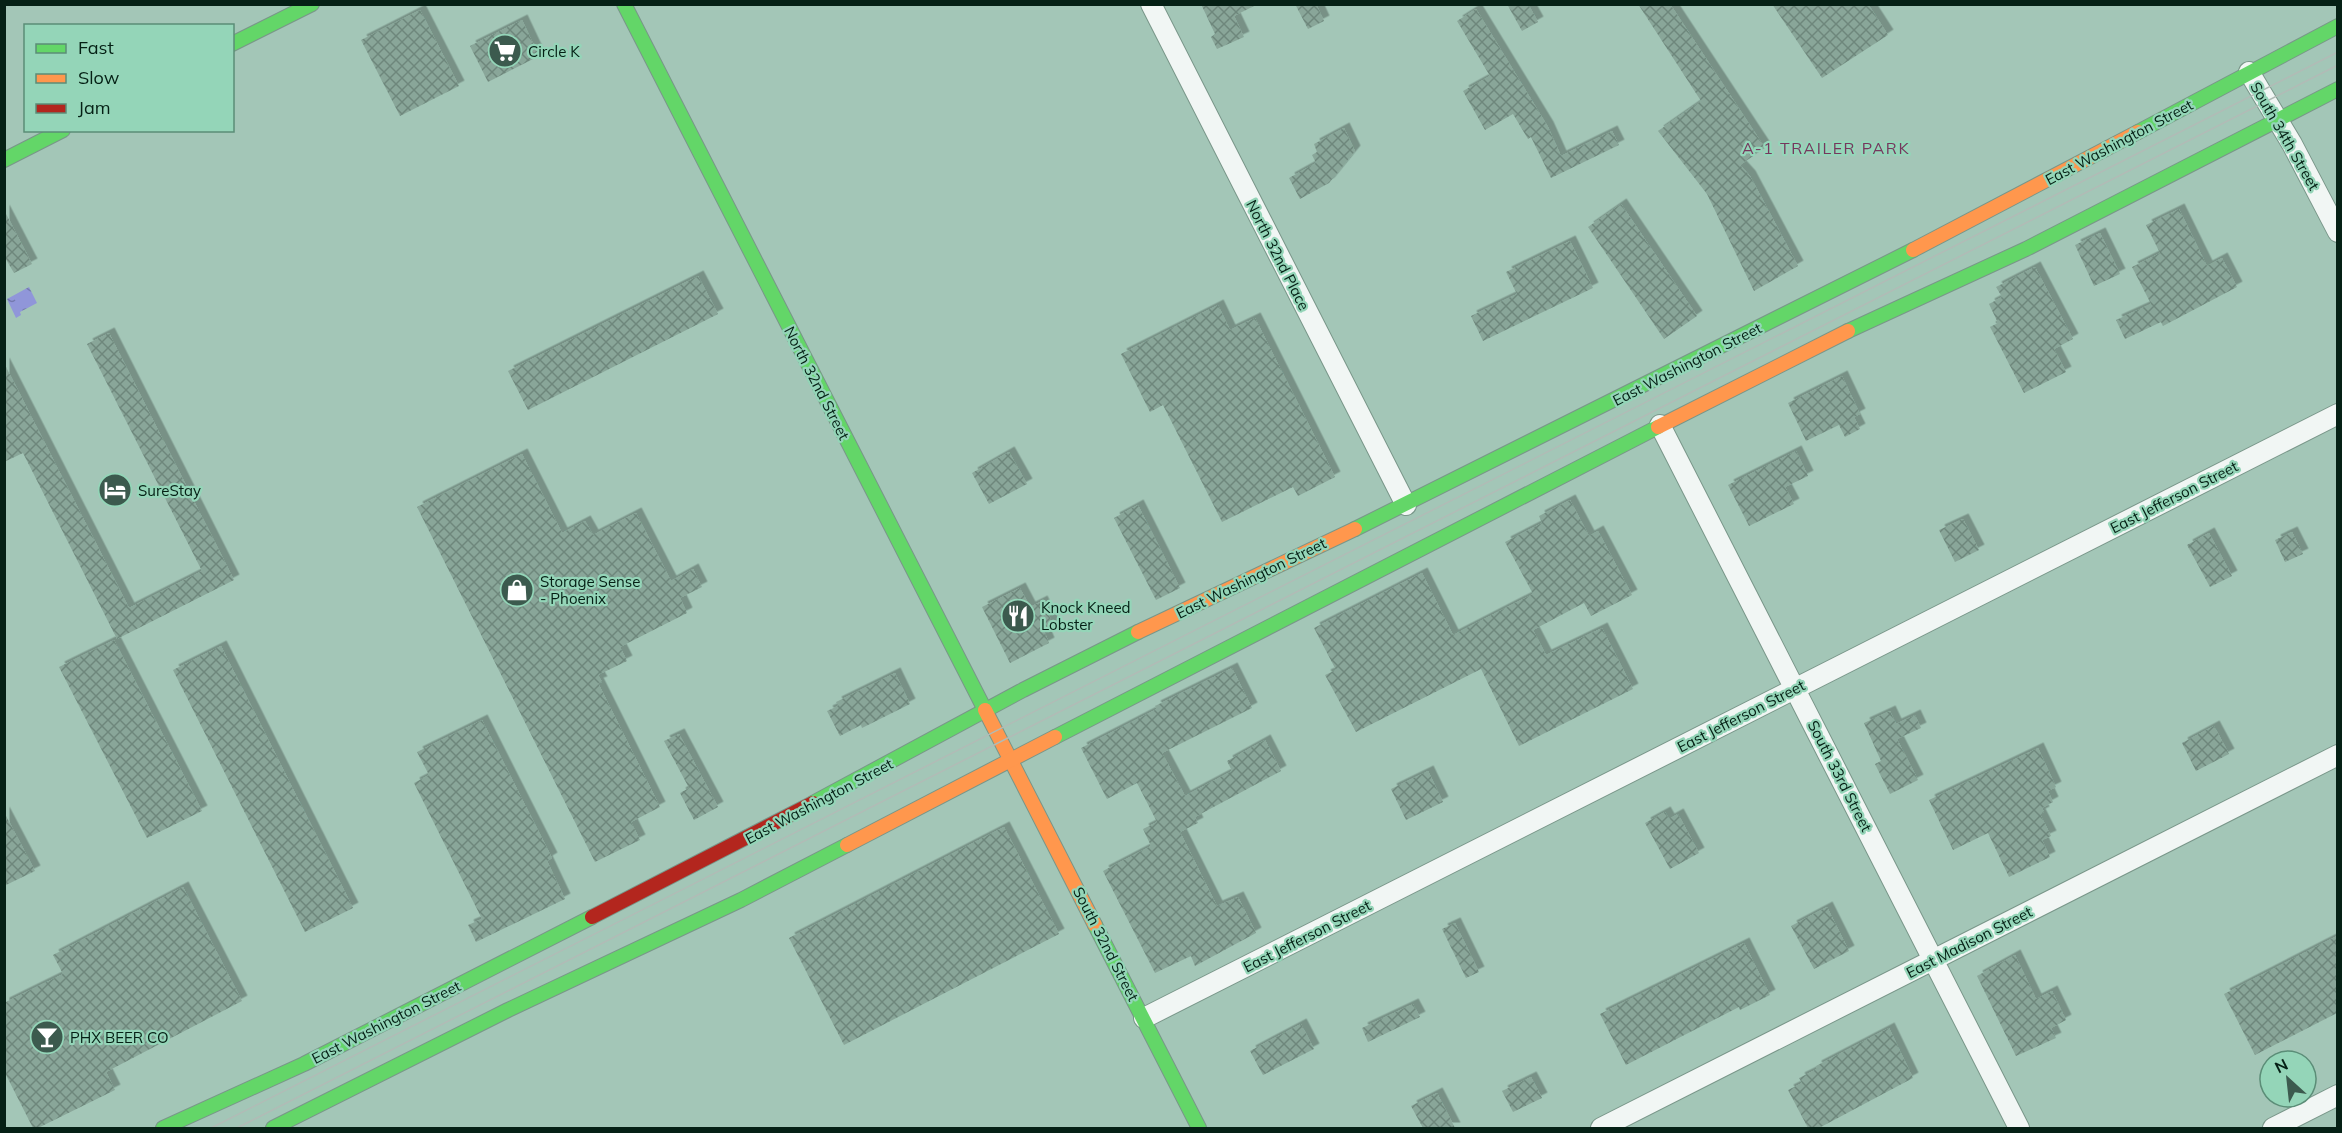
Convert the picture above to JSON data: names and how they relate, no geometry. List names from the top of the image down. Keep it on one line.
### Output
{"streets":{"main road":["East Washington Street","North 32nd Street","South 32nd Street"],"street":["South 34th Street","North 32nd Place","East Jefferson Street","South 33rd Street","East Madison Street"]},"crossings":[["South 34th Street","East Washington Street"],["East Washington Street","North 32nd Place"],["East Washington Street","North 32nd Street"],["North 32nd Street","South 32nd Street"],["East Jefferson Street","South 33rd Street"],["East Jefferson Street","South 32nd Street"],["South 33rd Street","East Madison Street"]],"districts":["A-1 TRAILER PARK"],"places":{"supermarket":["Circle K"],"hotel":["SureStay"],"shop":["Storage Sense - Phoenix"],"restaurant":["Knock Kneed Lobster"],"bar":["PHX BEER CO"]},"legend":["Fast","Slow","Jam"],"north":"top left"}
